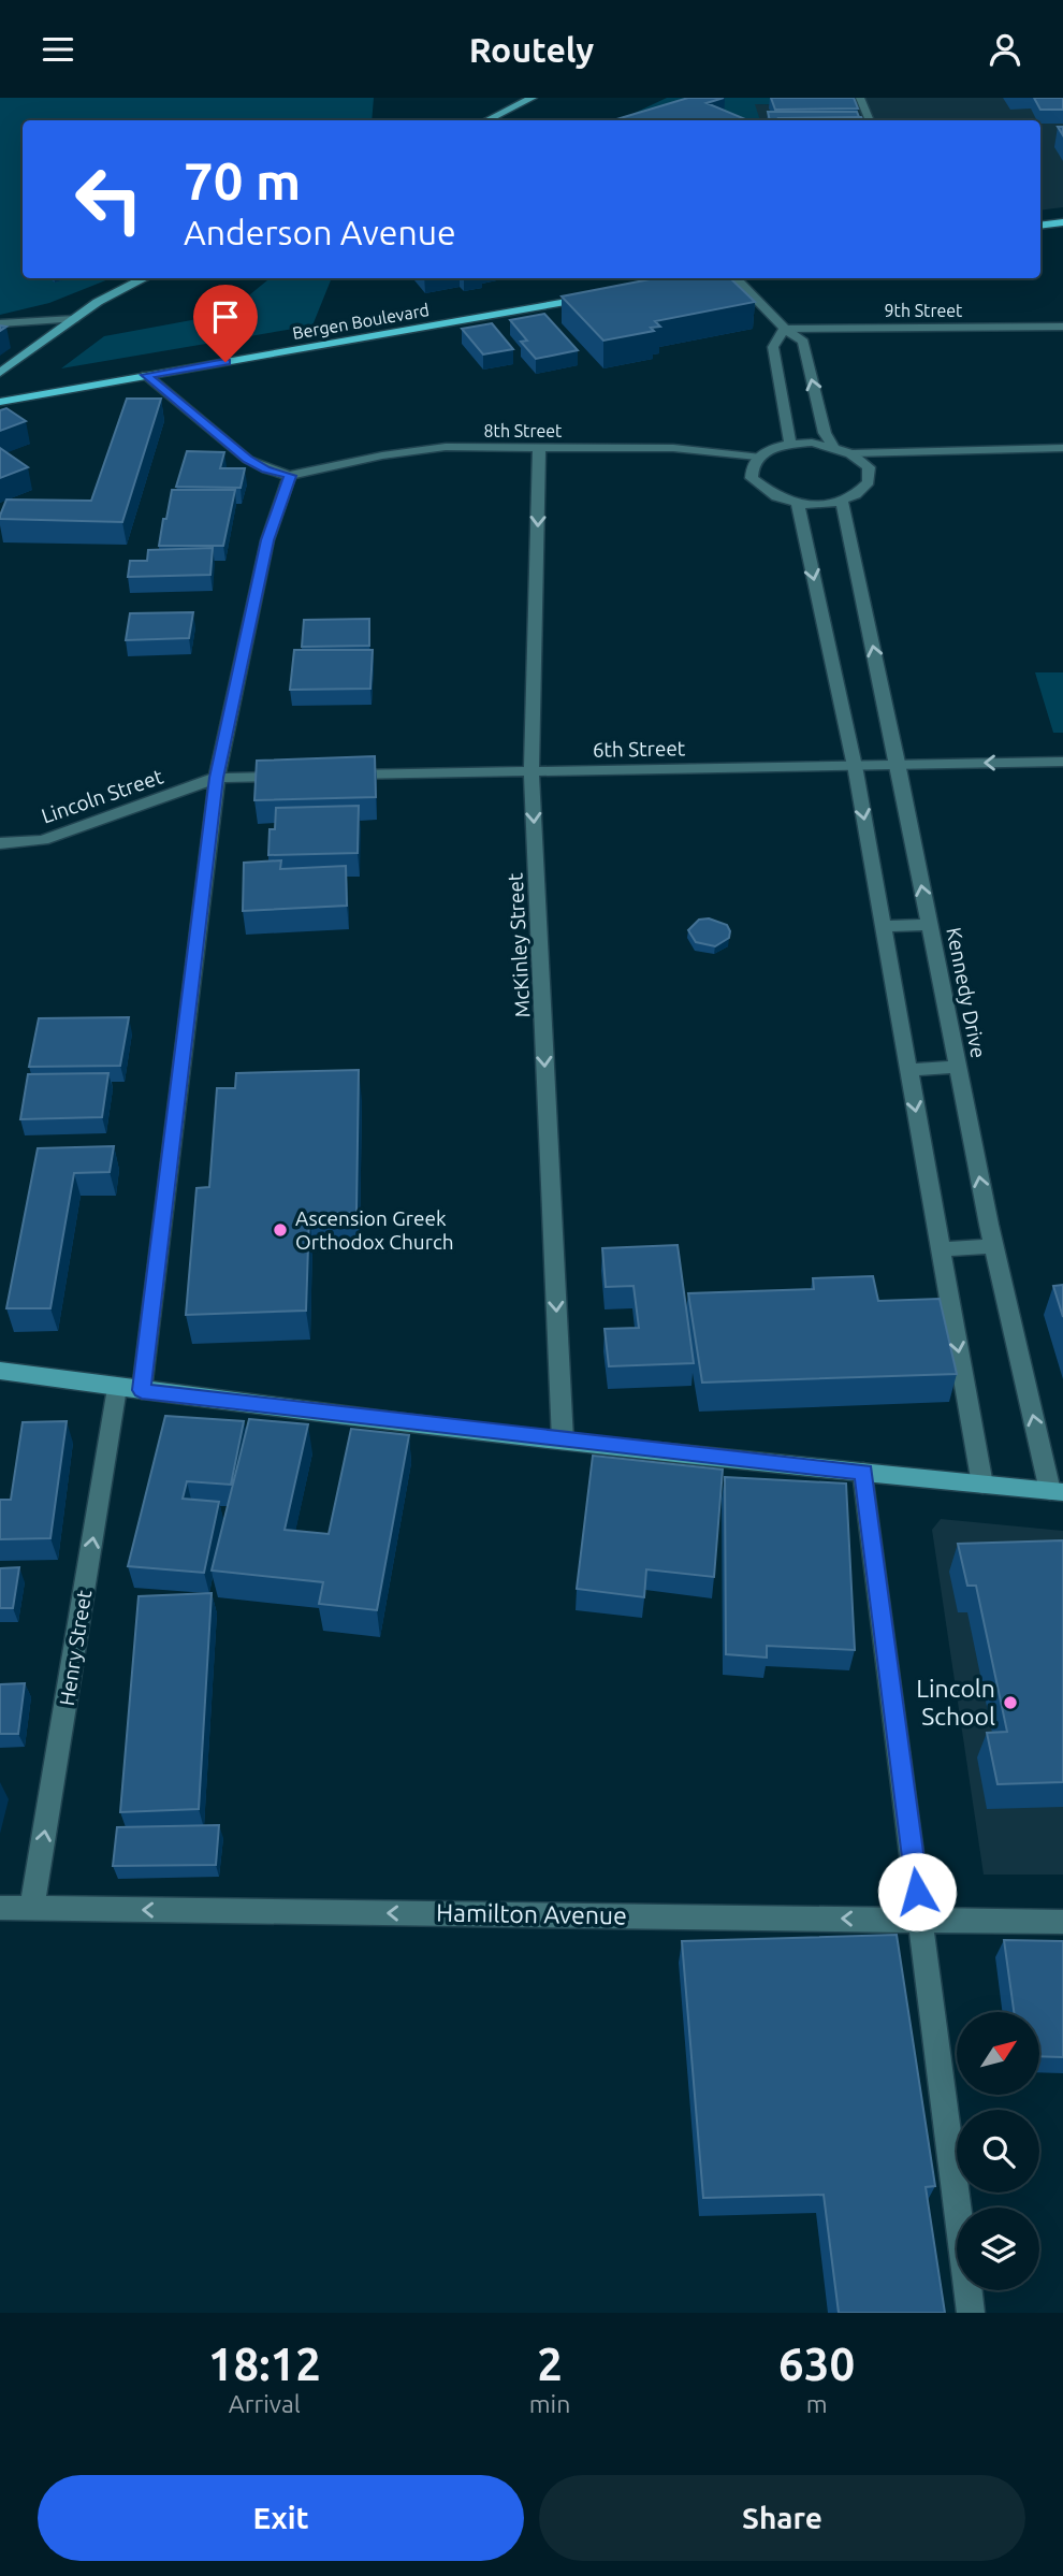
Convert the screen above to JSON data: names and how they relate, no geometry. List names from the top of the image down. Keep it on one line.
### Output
{"streets":{"main road":["Bergen Boulevard"],"street":["9th Street","8th Street","6th Street","Lincoln Street","McKinley Street","Kennedy Drive","Henry Street","Hamilton Avenue"]},"crossings":[["8th Street","McKinley Street"],["6th Street","McKinley Street"],["6th Street","Kennedy Drive"],["Henry Street","Hamilton Avenue"]],"one_way":["McKinley Street","Henry Street","Hamilton Avenue"],"places":["Ascension Greek Orthodox Church","Lincoln School"],"north":"top right","page":{"header":"Routely","turn":["70 m","Anderson Avenue"],"eta":["18:12","Arrival","2","min","630","m"],"buttons":["Exit","Share"]}}
